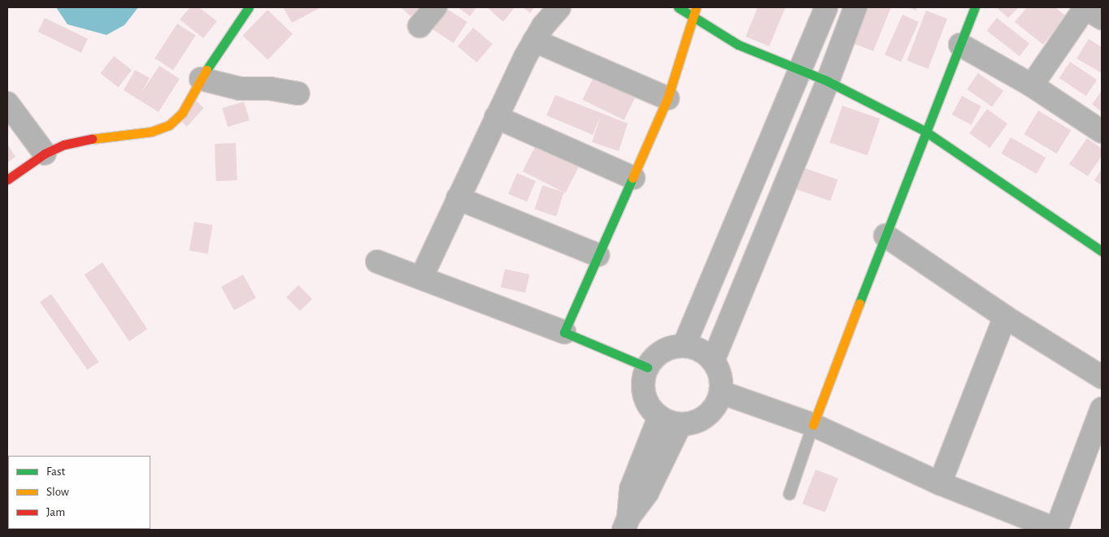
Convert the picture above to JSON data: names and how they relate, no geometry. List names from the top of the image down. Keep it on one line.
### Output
{"legend":["Fast","Slow","Jam"]}
